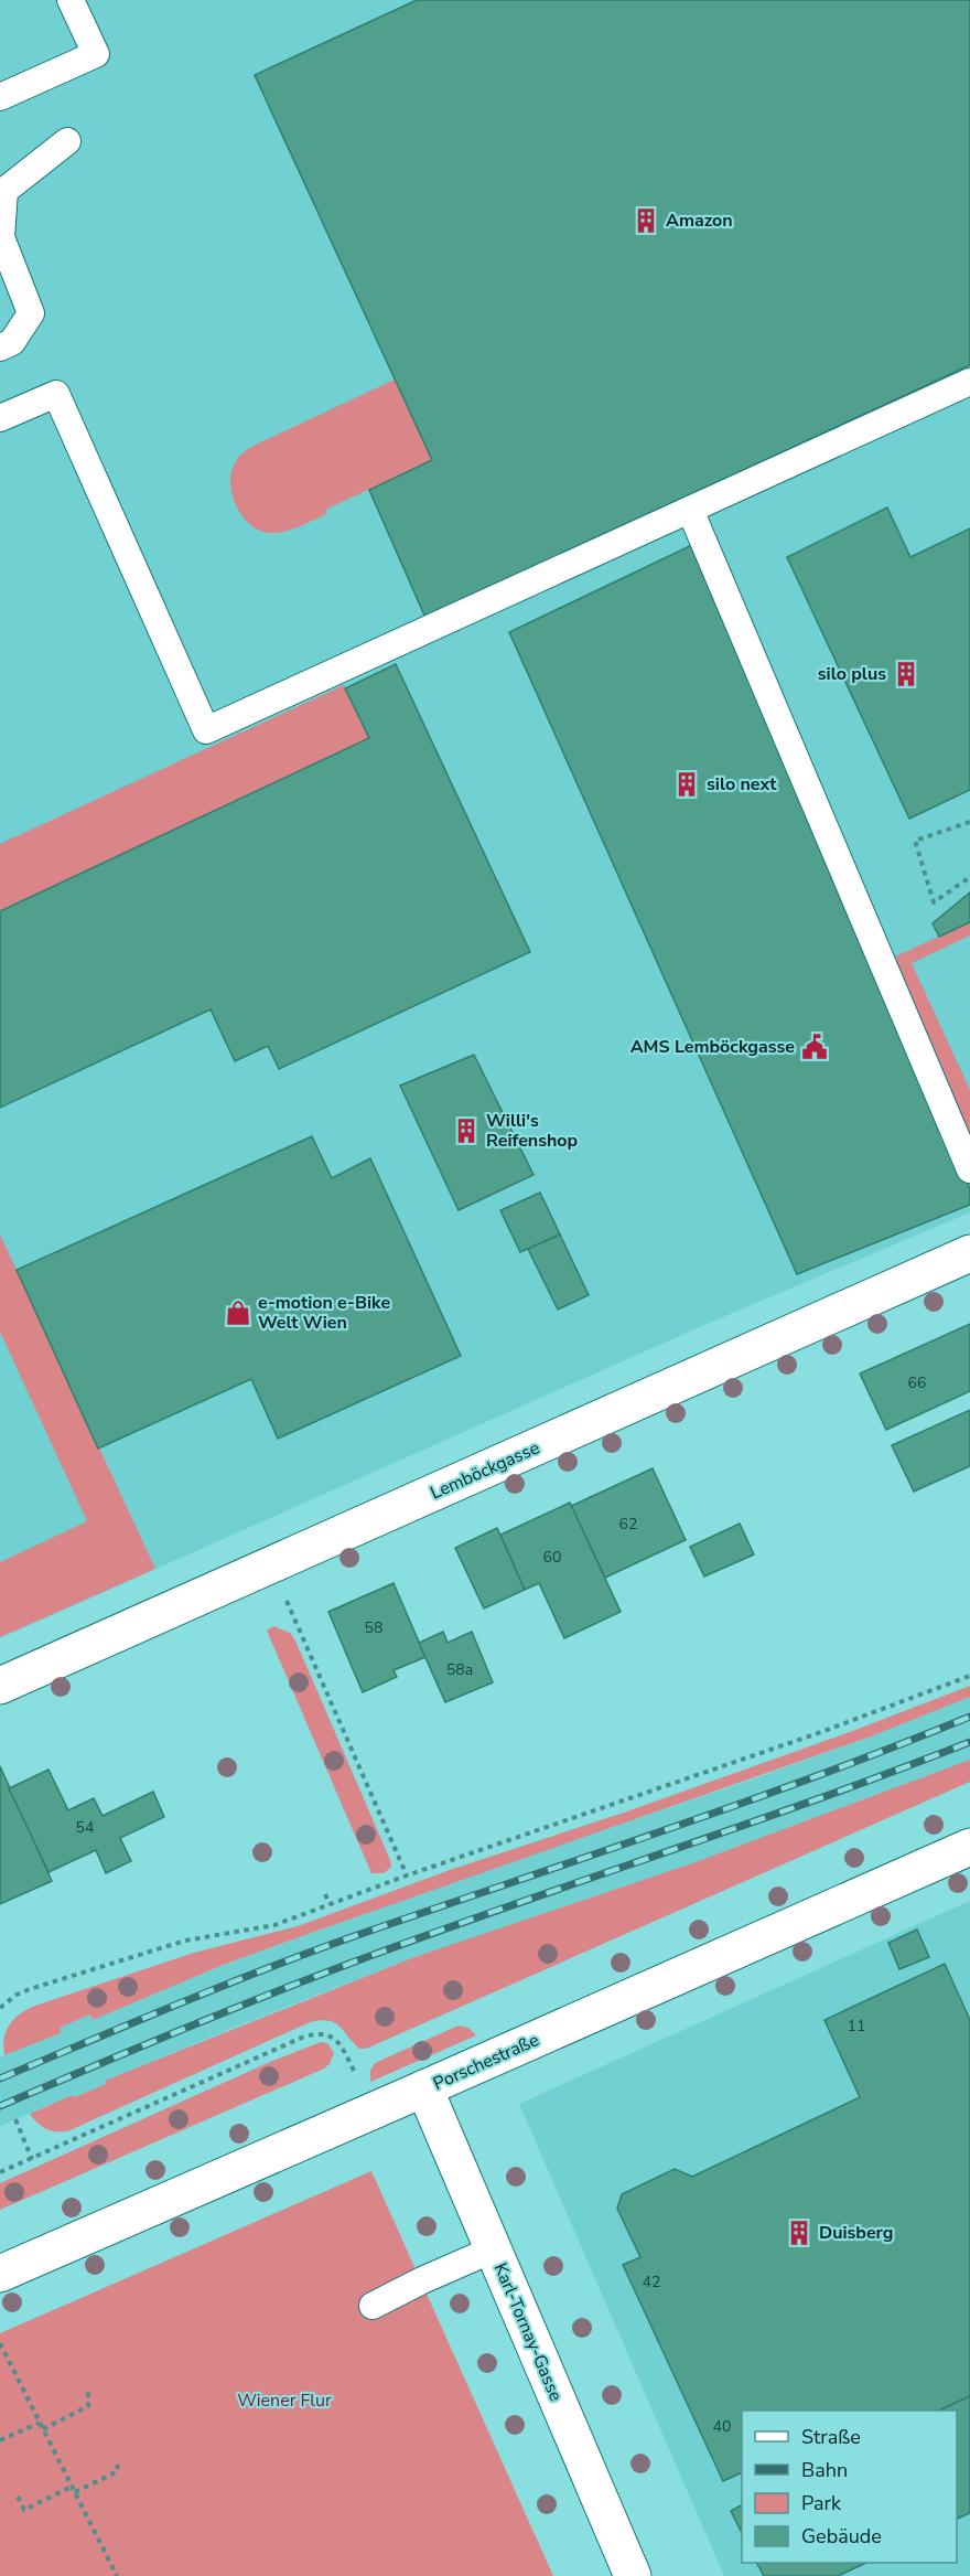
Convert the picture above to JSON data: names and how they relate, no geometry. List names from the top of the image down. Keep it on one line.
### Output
{"streets":{"street":["Lemböckgasse","Porschestraße","Karl-Tornay-Gasse"]},"crossings":[["Porschestraße","Karl-Tornay-Gasse"]],"parks":["Wiener Flur"],"places":{"building":["Amazon","silo plus","silo next","Willi's Reifenshop","Duisberg"],"public building":["AMS Lemböckgasse"],"shop":["e-motion e-Bike Welt Wien"]},"house_numbers":["66","62","60","58","58a","54","11","42","40"],"legend":["Straße","Bahn","Park","Gebäude"]}
